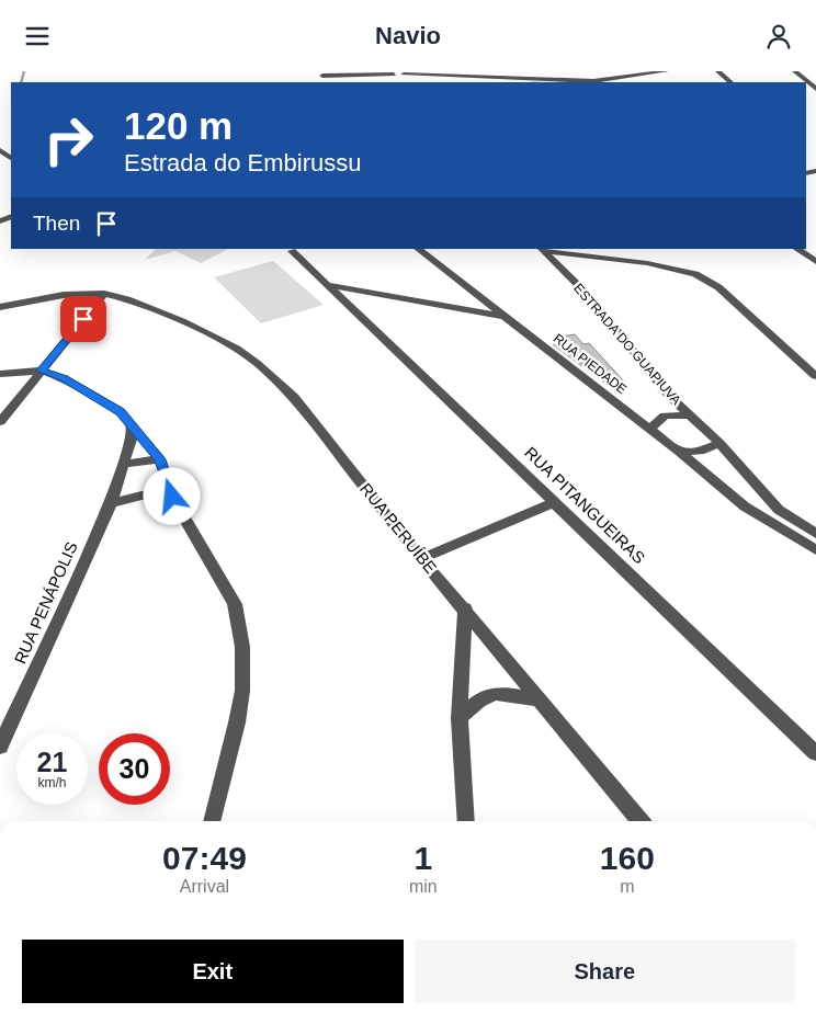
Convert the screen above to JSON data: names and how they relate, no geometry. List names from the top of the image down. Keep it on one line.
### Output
{"streets":{"street":["ESTRADA DO GUAPIUVA","RUA PIEDADE","RUA PITANGUEIRAS","RUA PERUÍBE","RUA PENÁPOLIS"]},"crossings":[["ESTRADA DO GUAPIUVA","RUA PIEDADE"]],"page":{"header":"Navio","turn":["120 m","Estrada do Embirussu"],"then":"Then","speed":"21 km/h","limit":"30","eta":["07:49","Arrival","1","min","160","m"],"buttons":["Exit","Share"]}}
